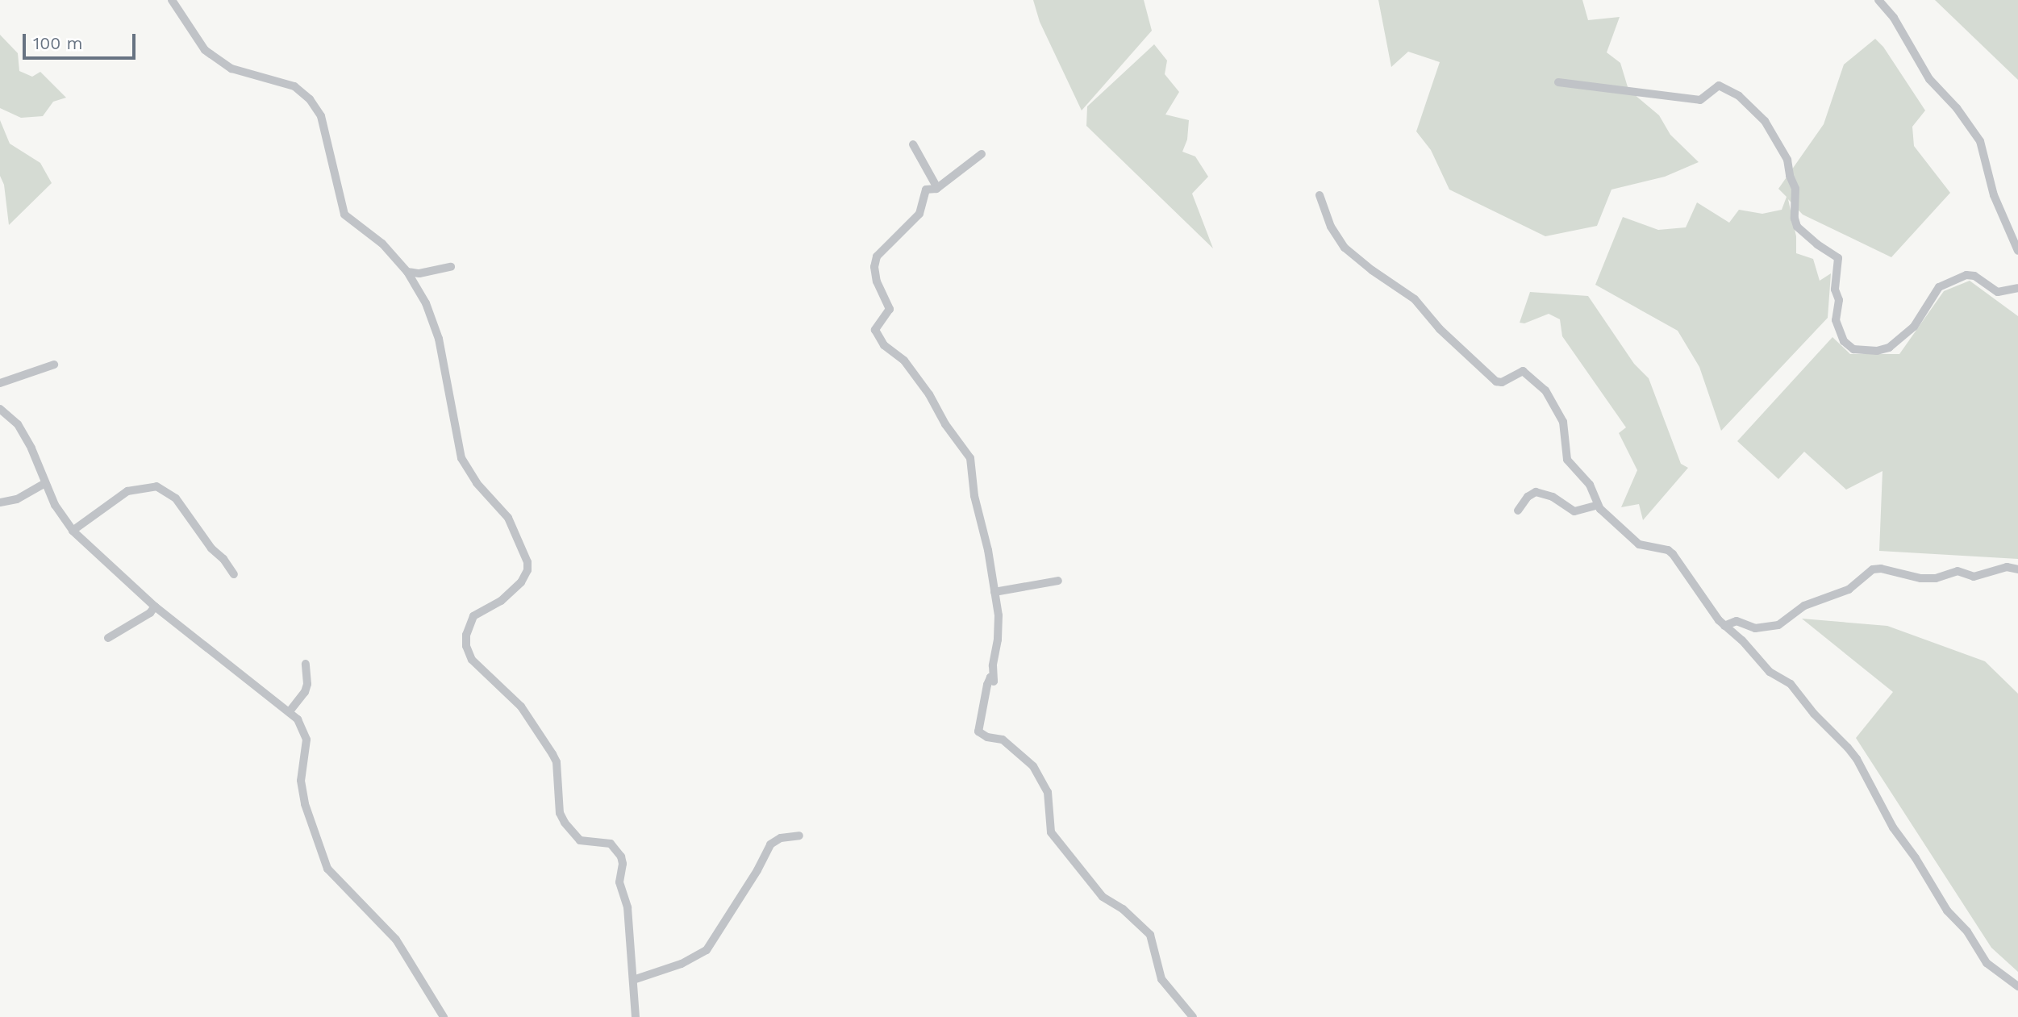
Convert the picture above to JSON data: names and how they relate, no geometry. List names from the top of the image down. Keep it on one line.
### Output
{"scale_bar":"100 m"}
